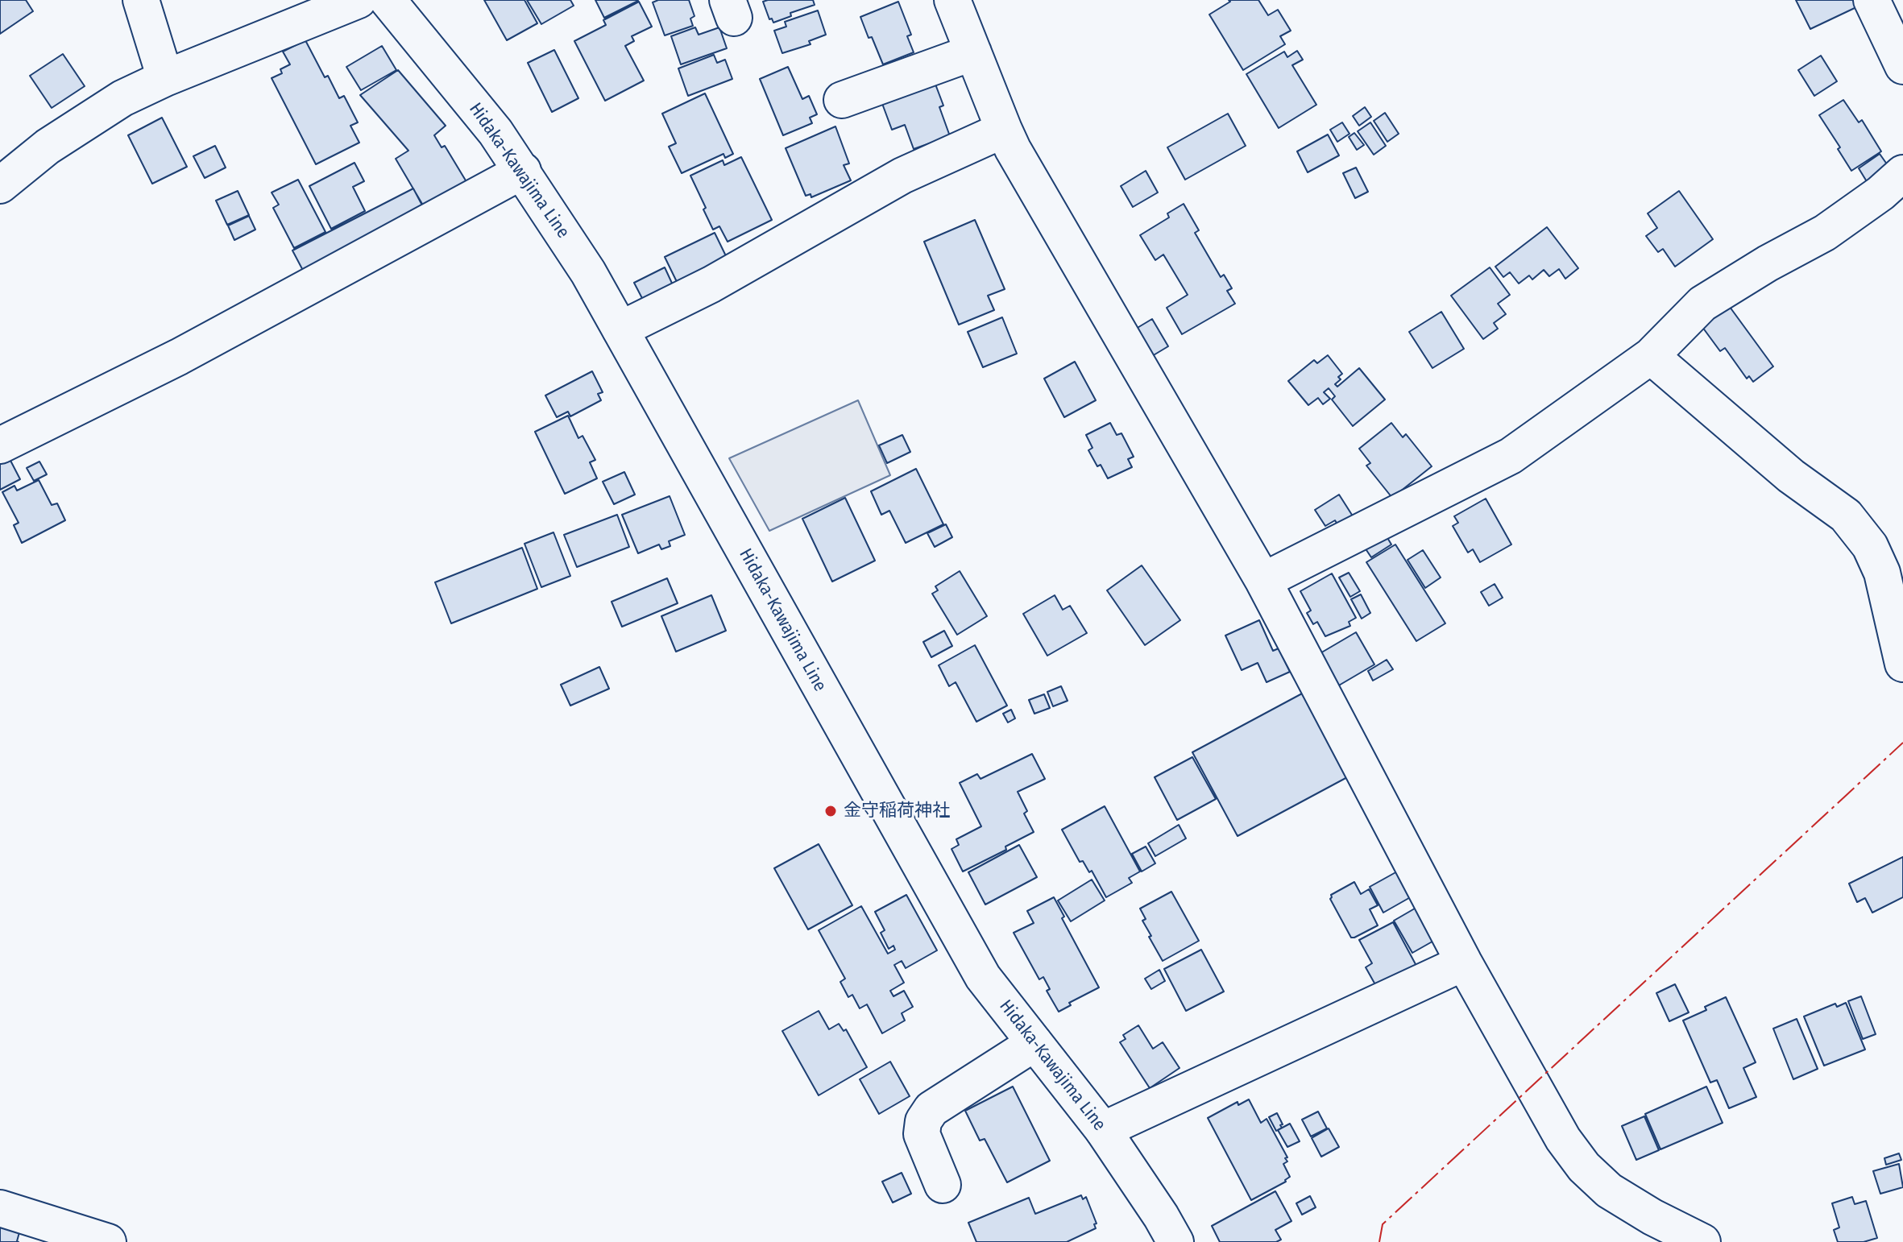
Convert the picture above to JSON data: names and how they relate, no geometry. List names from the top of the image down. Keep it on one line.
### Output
{"streets":{"street":["Hidaka-Kawajima Line"]},"places":["金守稲荷神社"]}
